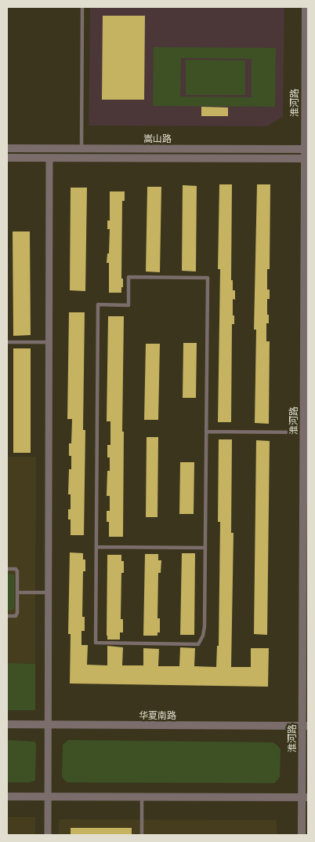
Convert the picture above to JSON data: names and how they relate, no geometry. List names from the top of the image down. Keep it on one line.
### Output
{"streets":{"street":["淮河路","嵩山路","华夏南路"]},"crossings":[["淮河路","嵩山路"],["淮河路","华夏南路"]]}
